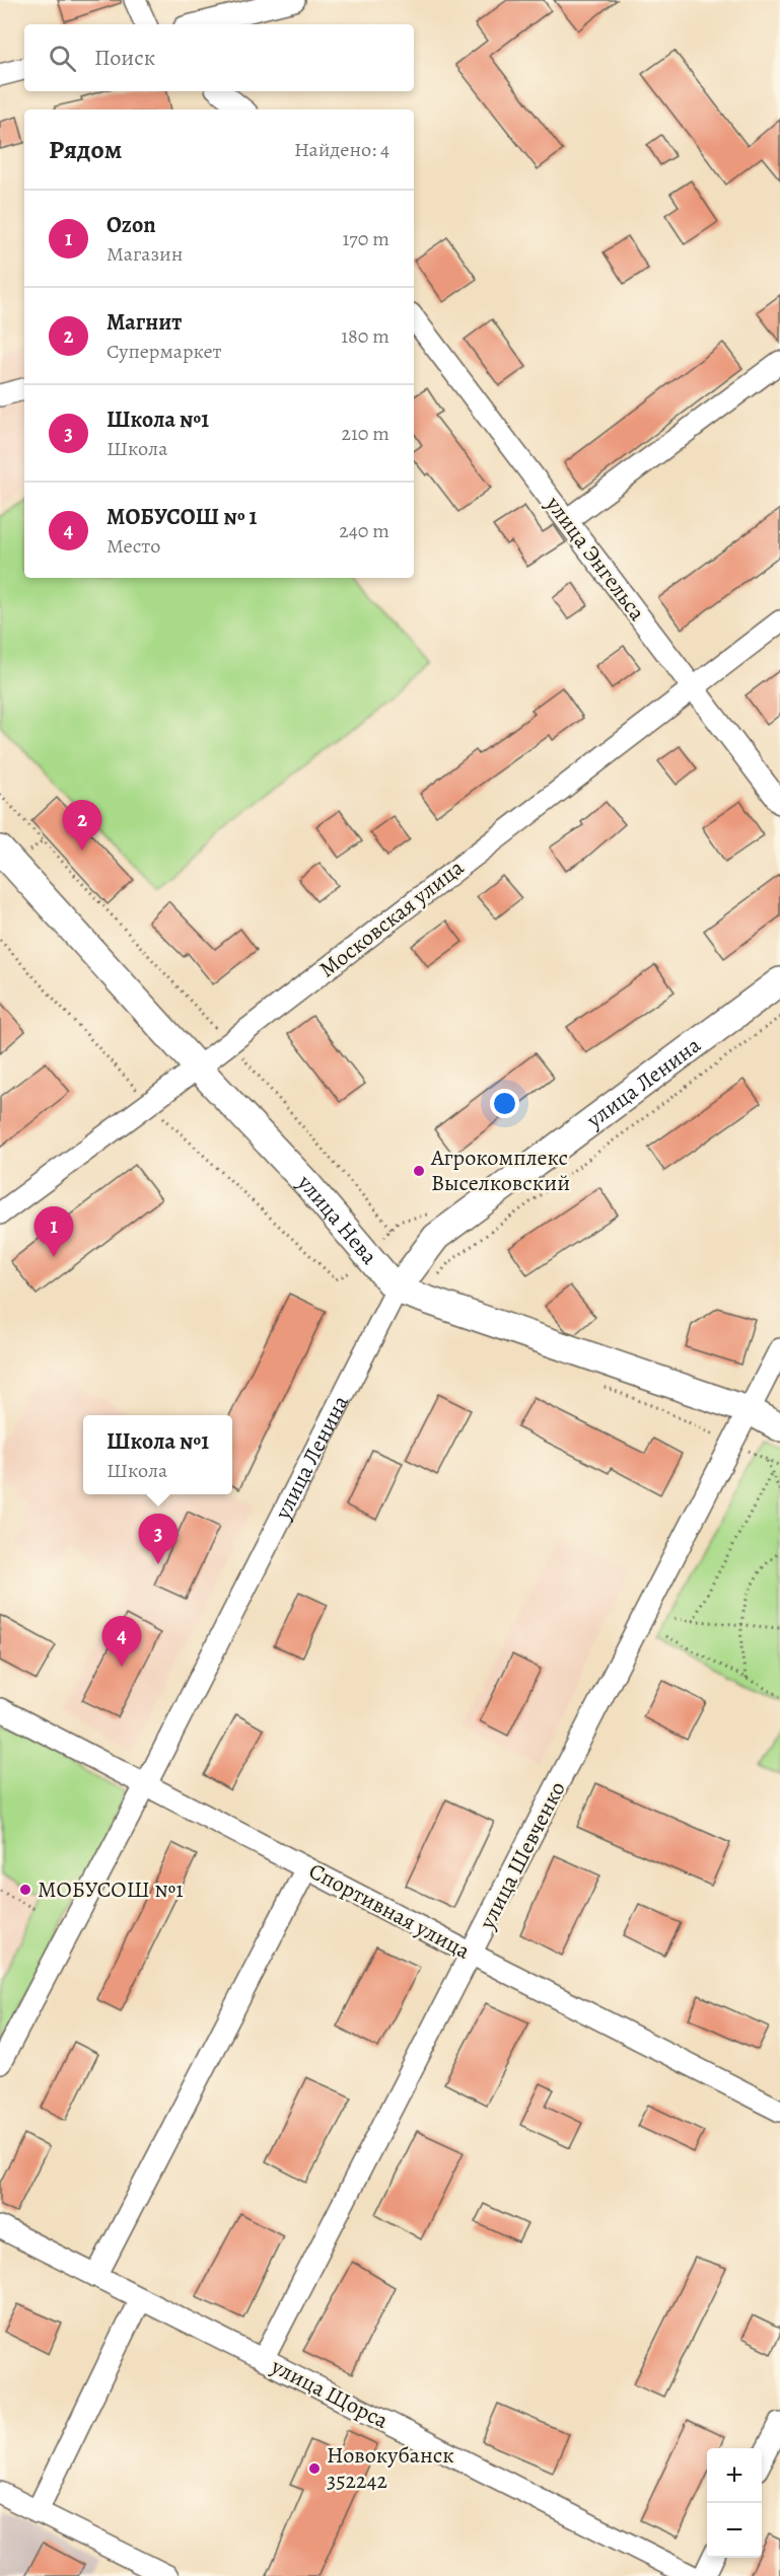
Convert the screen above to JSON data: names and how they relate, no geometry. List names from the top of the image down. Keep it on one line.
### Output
{"streets":{"main road":["улица Ленина","улица Нева"],"street":["улица Энгельса","Московская улица","улица Шевченко","Спортивная улица","улица Щорса"]},"crossings":[["улица Энгельса","Московская улица"],["Московская улица","улица Нева"],["улица Ленина","улица Нева"],["улица Ленина","Спортивная улица"],["улица Шевченко","Спортивная улица"],["улица Шевченко","улица Щорса"]],"places":["Агрокомплекс Выселковский","МОБУСОШ №1","Новокубанск 352242"],"page":{"search":"Поиск","heading":["Рядом","Найдено: 4"],"list":[{"mark":"1","name":"Ozon","note":"Магазин","value":"170 m"},{"mark":"2","name":"Магнит","note":"Супермаркет","value":"180 m"},{"mark":"3","name":"Школа №1","note":"Школа","value":"210 m"},{"mark":"4","name":"МОБУСОШ № 1","note":"Место","value":"240 m"}],"pins":["2","1","3","4"],"popup":["Школа №1","Школа"],"map_buttons":["+","−"]}}
